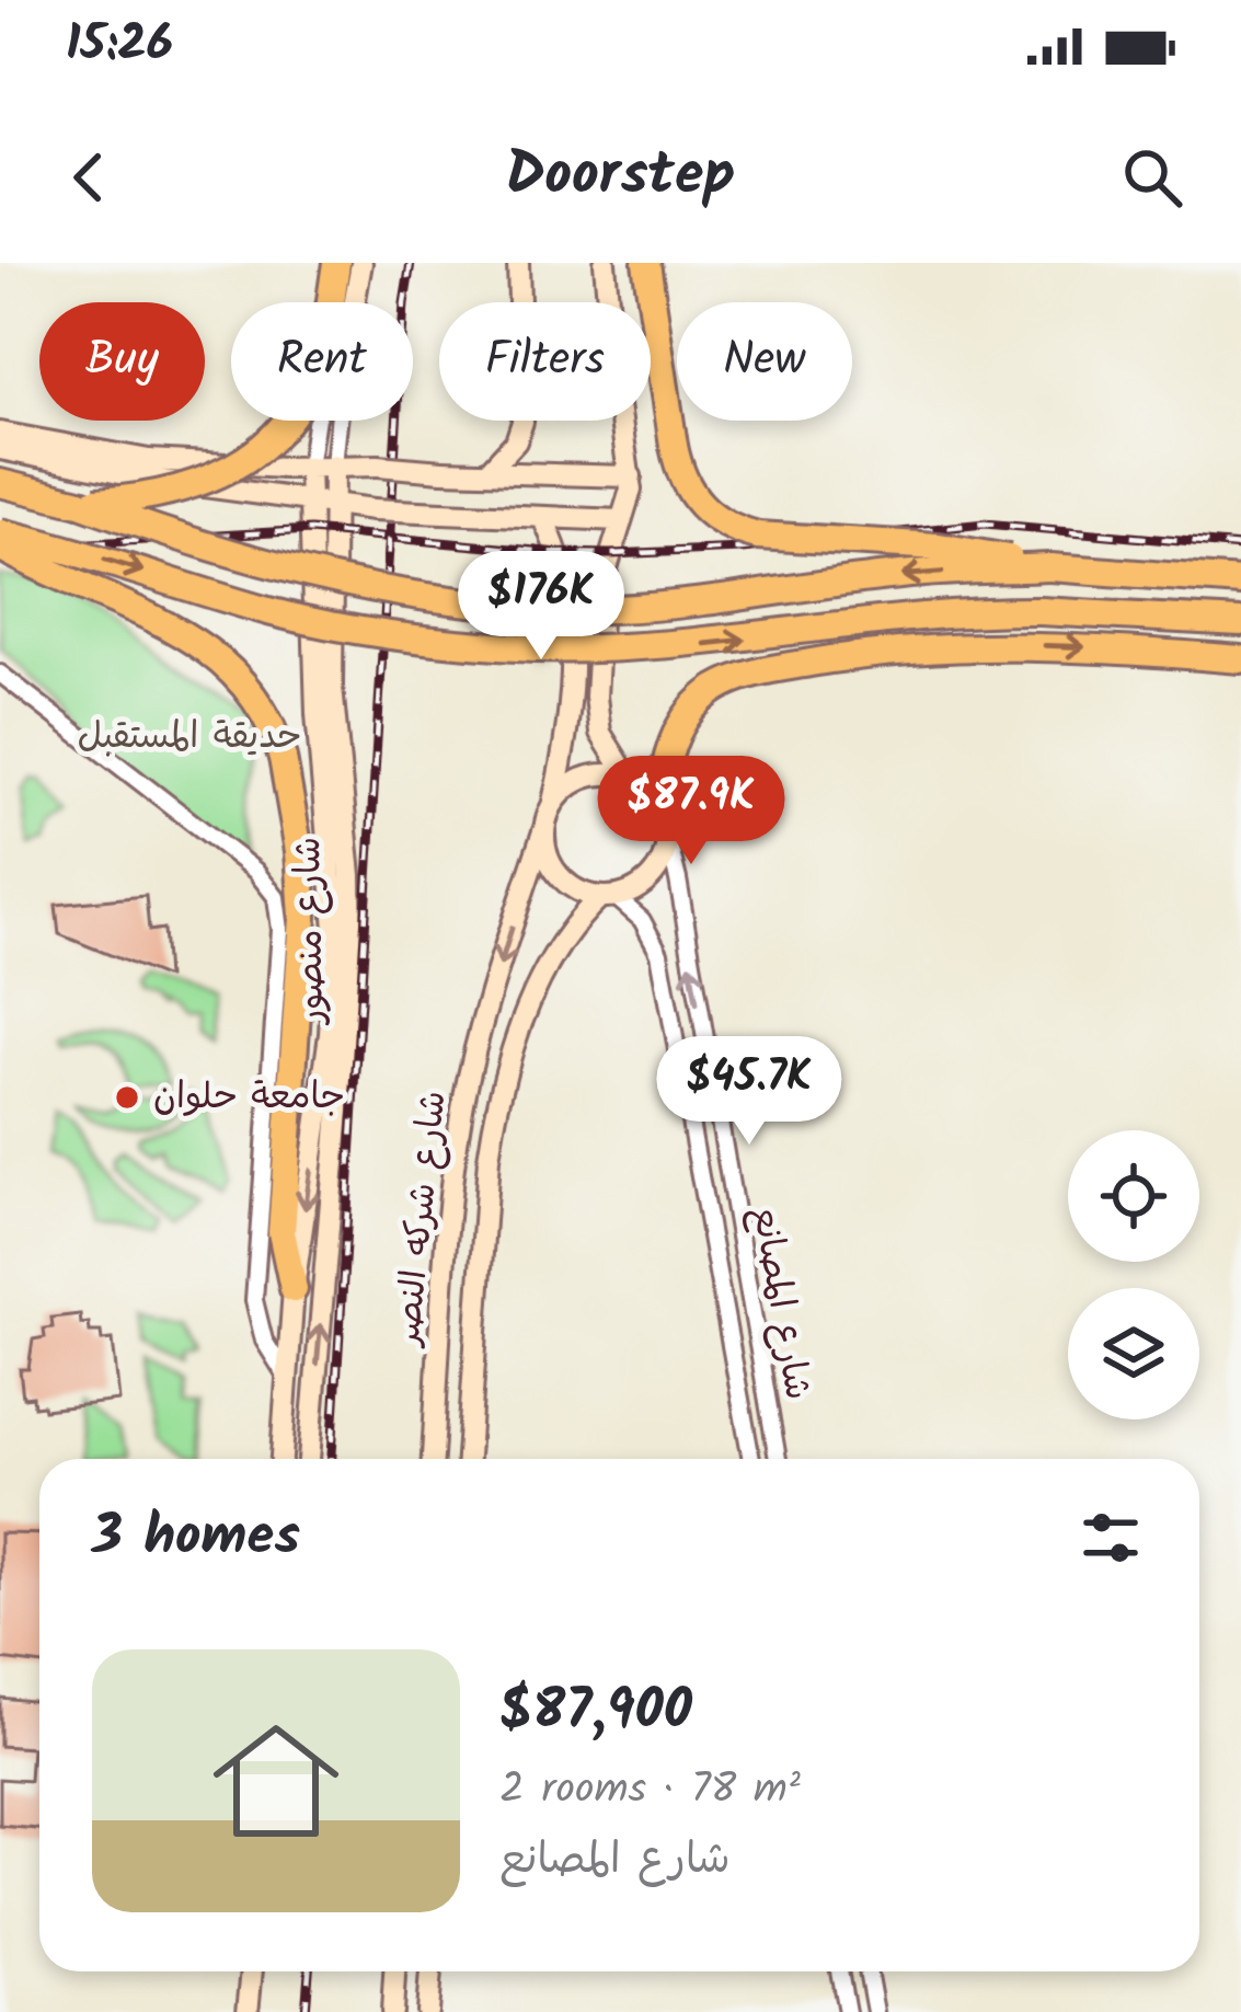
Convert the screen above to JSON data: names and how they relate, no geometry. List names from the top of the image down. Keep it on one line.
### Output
{"streets":{"street":["شارع منصور","شارع شركه النصر","شارع المصانع"]},"crossings":[["شارع شركه النصر","شارع المصانع"]],"parks":["حديقة المستقبل"],"places":["جامعة حلوان"],"page":{"status":"15:26","header":"Doorstep","chip":["Buy","Rent","Filters","New"],"price":["$176K","$87.9K","$45.7K"],"heading":"3 homes","list":[{"name":"$87,900","note":"2 rooms · 78 m² · شارع المصانع"}]}}
